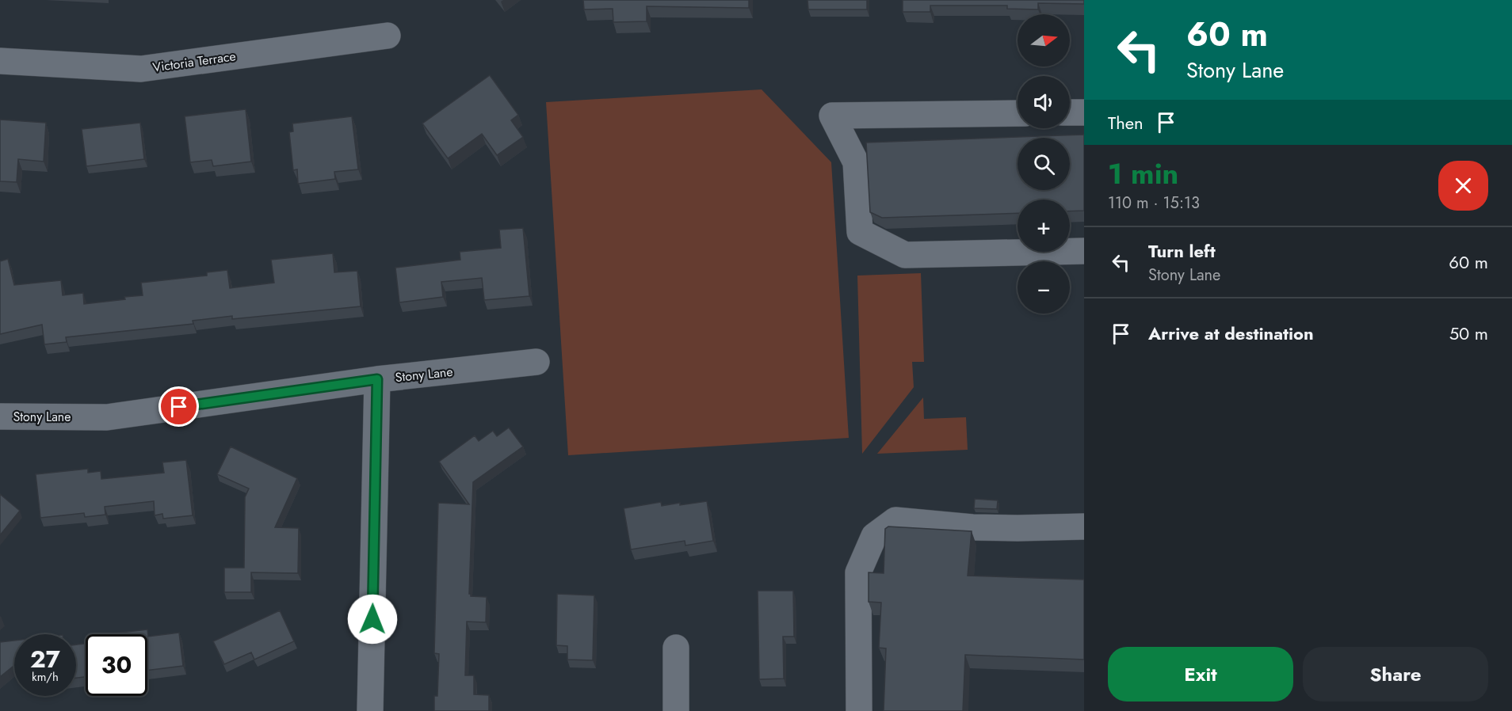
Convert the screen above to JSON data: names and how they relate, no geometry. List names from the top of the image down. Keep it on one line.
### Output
{"streets":{"street":["Victoria Terrace","Stony Lane"]},"north":"right","page":{"turn":["60 m","Stony Lane"],"map_buttons":["+","−"],"then":"Then","heading":["1 min","110 m · 15:13"],"list":[{"name":"Turn left","note":"Stony Lane","value":"60 m"},{"name":"Arrive at destination","value":"50 m"}],"speed":"27 km/h","limit":"30","buttons":["Exit","Share"]}}
